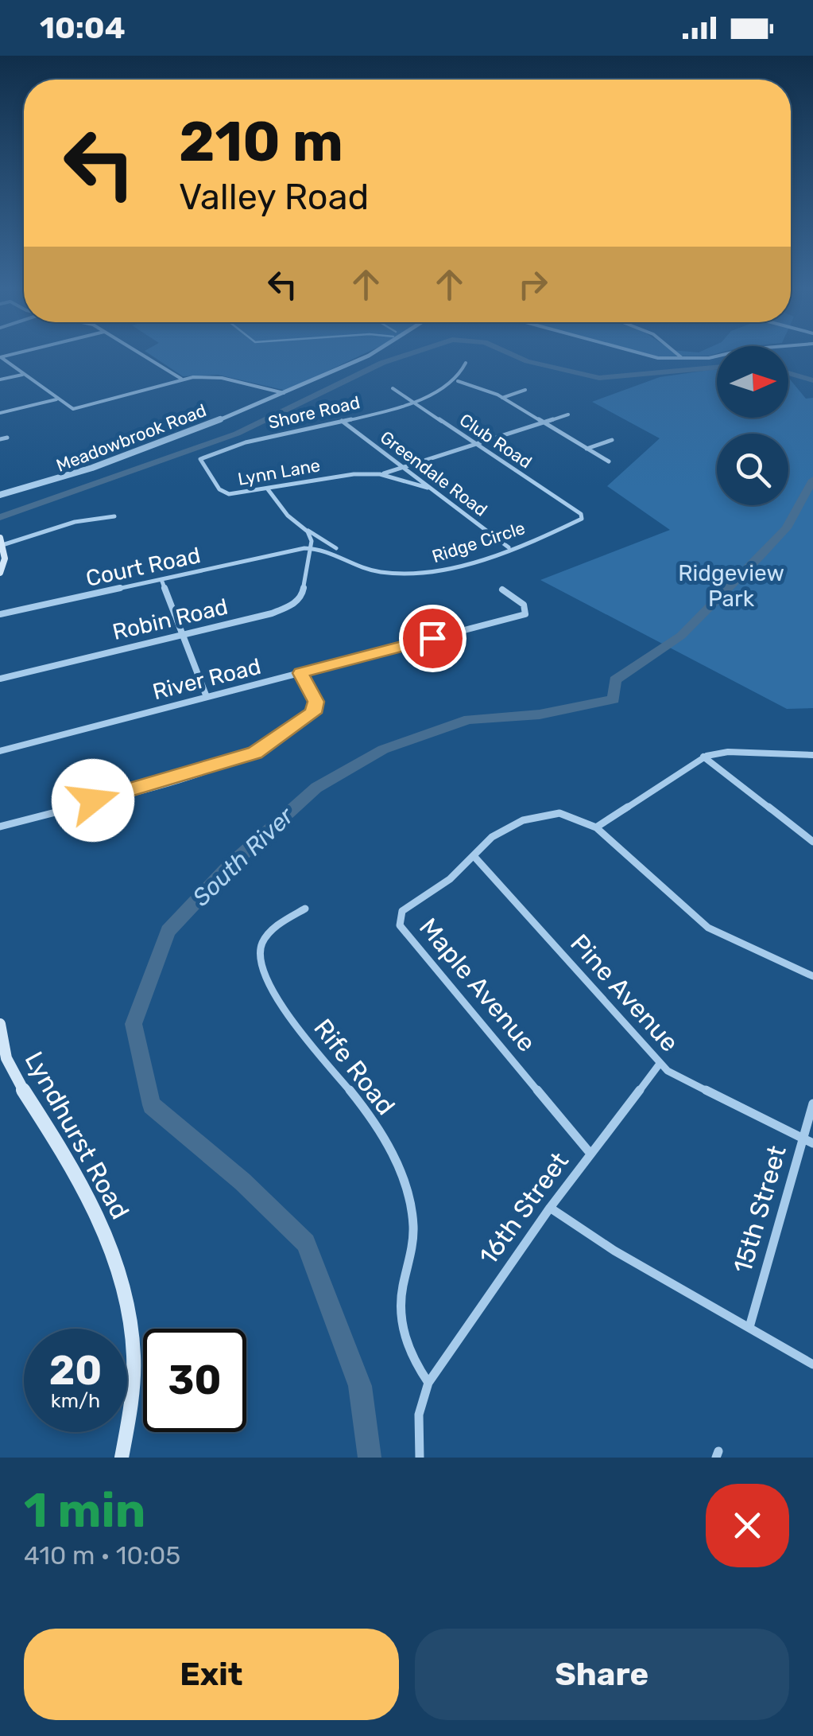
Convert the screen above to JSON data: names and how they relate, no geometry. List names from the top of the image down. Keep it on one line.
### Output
{"streets":{"main road":["Lyndhurst Road"],"street":["Shore Road","Meadowbrook Road","Club Road","Lynn Lane","Greendale Road","Ridge Circle","Court Road","Robin Road","River Road","Maple Avenue","Pine Avenue","Rife Road","16th Street","15th Street"]},"crossings":[["Shore Road","Club Road"],["Shore Road","Lynn Lane"],["Shore Road","Greendale Road"],["Club Road","Lynn Lane"],["Club Road","Ridge Circle"],["Lynn Lane","Greendale Road"],["Lynn Lane","Ridge Circle"],["Greendale Road","Ridge Circle"],["Ridge Circle","Court Road"],["Ridge Circle","Robin Road"],["Court Road","Robin Road"],["Maple Avenue","Pine Avenue"],["Maple Avenue","16th Street"],["Pine Avenue","16th Street"],["Pine Avenue","15th Street"],["Rife Road","16th Street"]],"water":["South River"],"parks":["Ridgeview Park"],"north":"right","page":{"status":"10:04","turn":["210 m","Valley Road"],"speed":"20 km/h","limit":"30","heading":["1 min","410 m · 10:05"],"buttons":["Exit","Share"]}}
